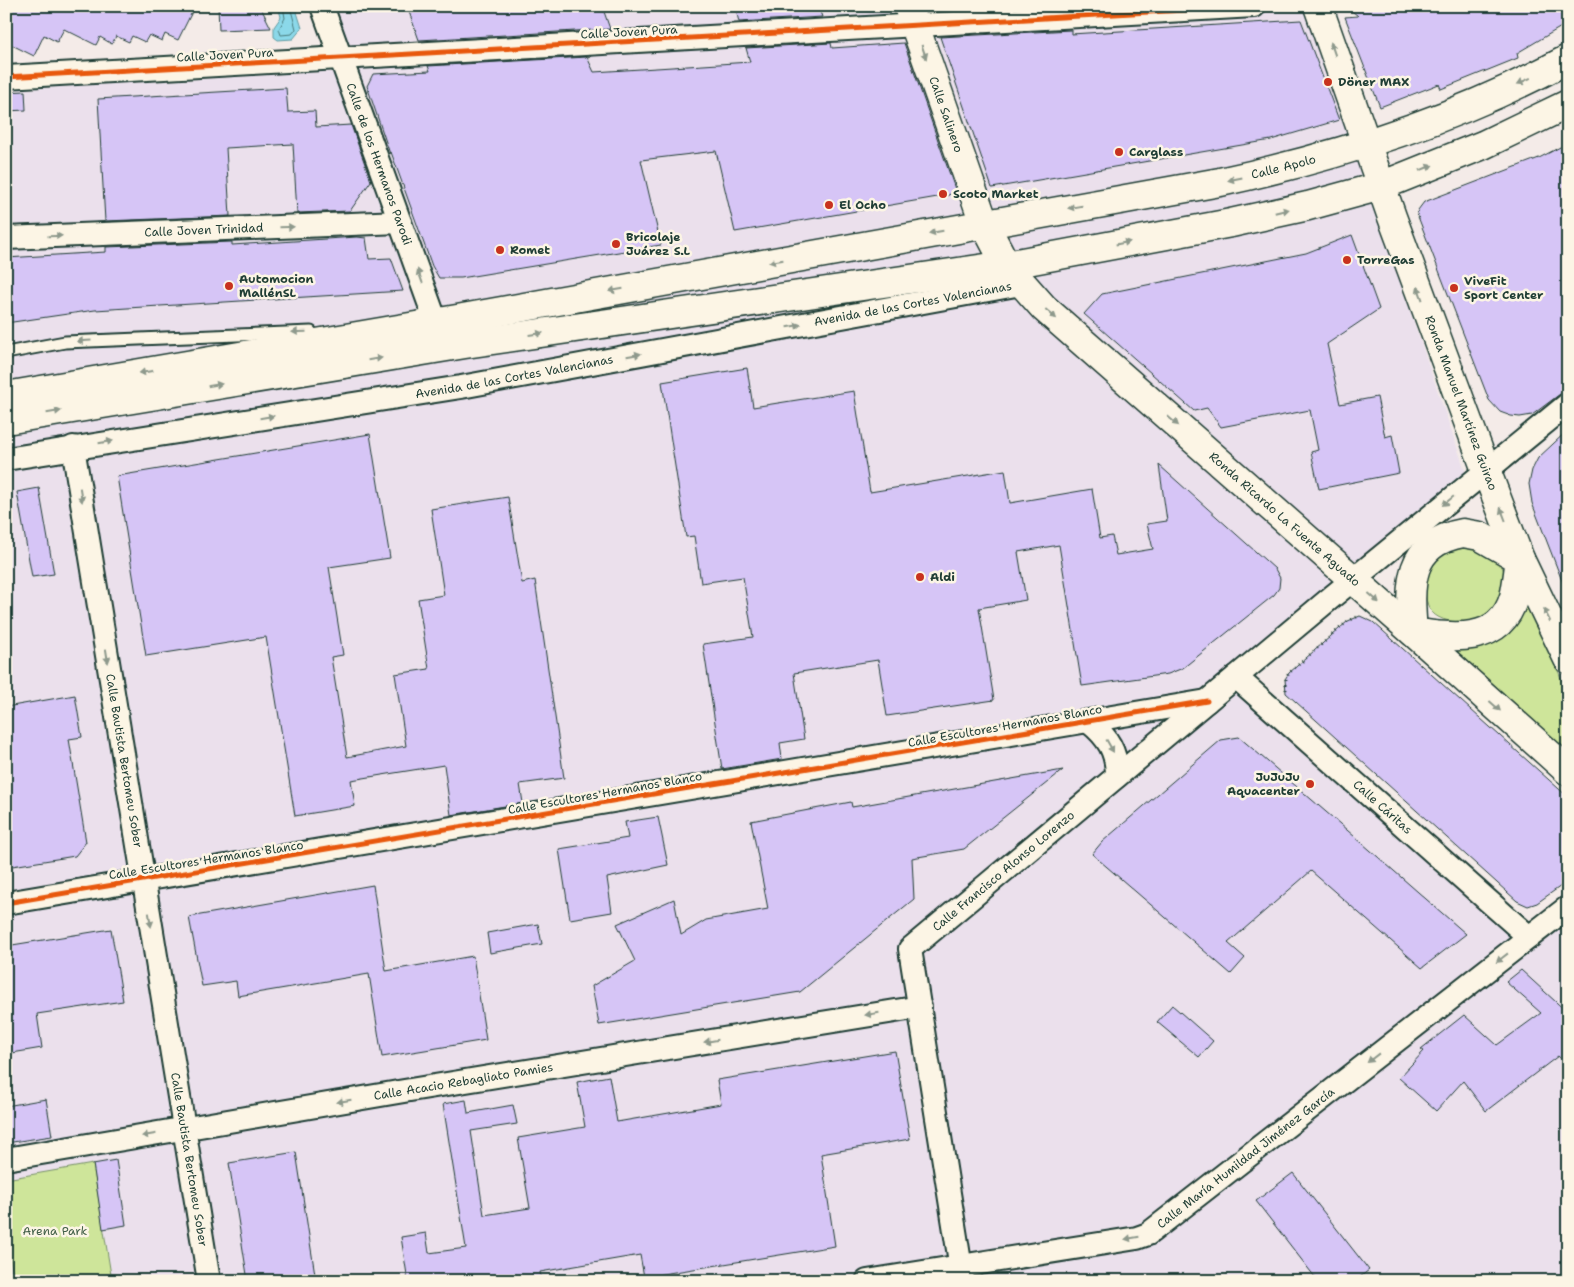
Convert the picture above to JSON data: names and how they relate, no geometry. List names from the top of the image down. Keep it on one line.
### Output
{"streets":{"main road":["Calle Salinero","Calle Apolo","Avenida de las Cortes Valencianas","Ronda Manuel Martínez Guirao","Ronda Ricardo La Fuente Aguado"],"street":["Calle Joven Pura","Calle de los Hermanos Parodi","Calle Joven Trinidad","Calle Escultores Hermanos Blanco","Calle Bautista Bertomeu Sober","Calle Cáritas","Calle Francisco Alonso Lorenzo","Calle Acacio Rebagliato Pamies","Calle María Humildad Jiménez García"]},"crossings":[["Calle Joven Pura","Calle Salinero"],["Calle Joven Pura","Calle de los Hermanos Parodi"],["Calle Salinero","Calle Apolo"],["Calle Salinero","Avenida de las Cortes Valencianas"],["Calle Salinero","Ronda Ricardo La Fuente Aguado"],["Calle de los Hermanos Parodi","Calle Joven Trinidad"],["Calle Apolo","Ronda Manuel Martínez Guirao"],["Avenida de las Cortes Valencianas","Ronda Ricardo La Fuente Aguado"],["Avenida de las Cortes Valencianas","Calle Bautista Bertomeu Sober"],["Ronda Manuel Martínez Guirao","Ronda Ricardo La Fuente Aguado"],["Ronda Manuel Martínez Guirao","Calle Francisco Alonso Lorenzo"],["Ronda Ricardo La Fuente Aguado","Calle Francisco Alonso Lorenzo"],["Calle Escultores Hermanos Blanco","Calle Bautista Bertomeu Sober"],["Calle Escultores Hermanos Blanco","Calle Francisco Alonso Lorenzo"],["Calle Bautista Bertomeu Sober","Calle Acacio Rebagliato Pamies"],["Calle Cáritas","Calle Francisco Alonso Lorenzo"],["Calle Cáritas","Calle María Humildad Jiménez García"],["Calle Francisco Alonso Lorenzo","Calle Acacio Rebagliato Pamies"],["Calle Francisco Alonso Lorenzo","Calle María Humildad Jiménez García"]],"one_way":["Calle Salinero","Calle Joven Trinidad","Ronda Manuel Martínez Guirao","Ronda Ricardo La Fuente Aguado","Calle Bautista Bertomeu Sober","Calle Acacio Rebagliato Pamies","Calle María Humildad Jiménez García"],"parks":["Arena Park"],"places":["Döner MAX","Carglass","Scoto Market","El Ocho","Bricolaje Juárez S.L","Romet","TorreGas","Automocion MallénSL","ViveFit Sport Center","Aldi","JuJuJu Aquacenter"]}
